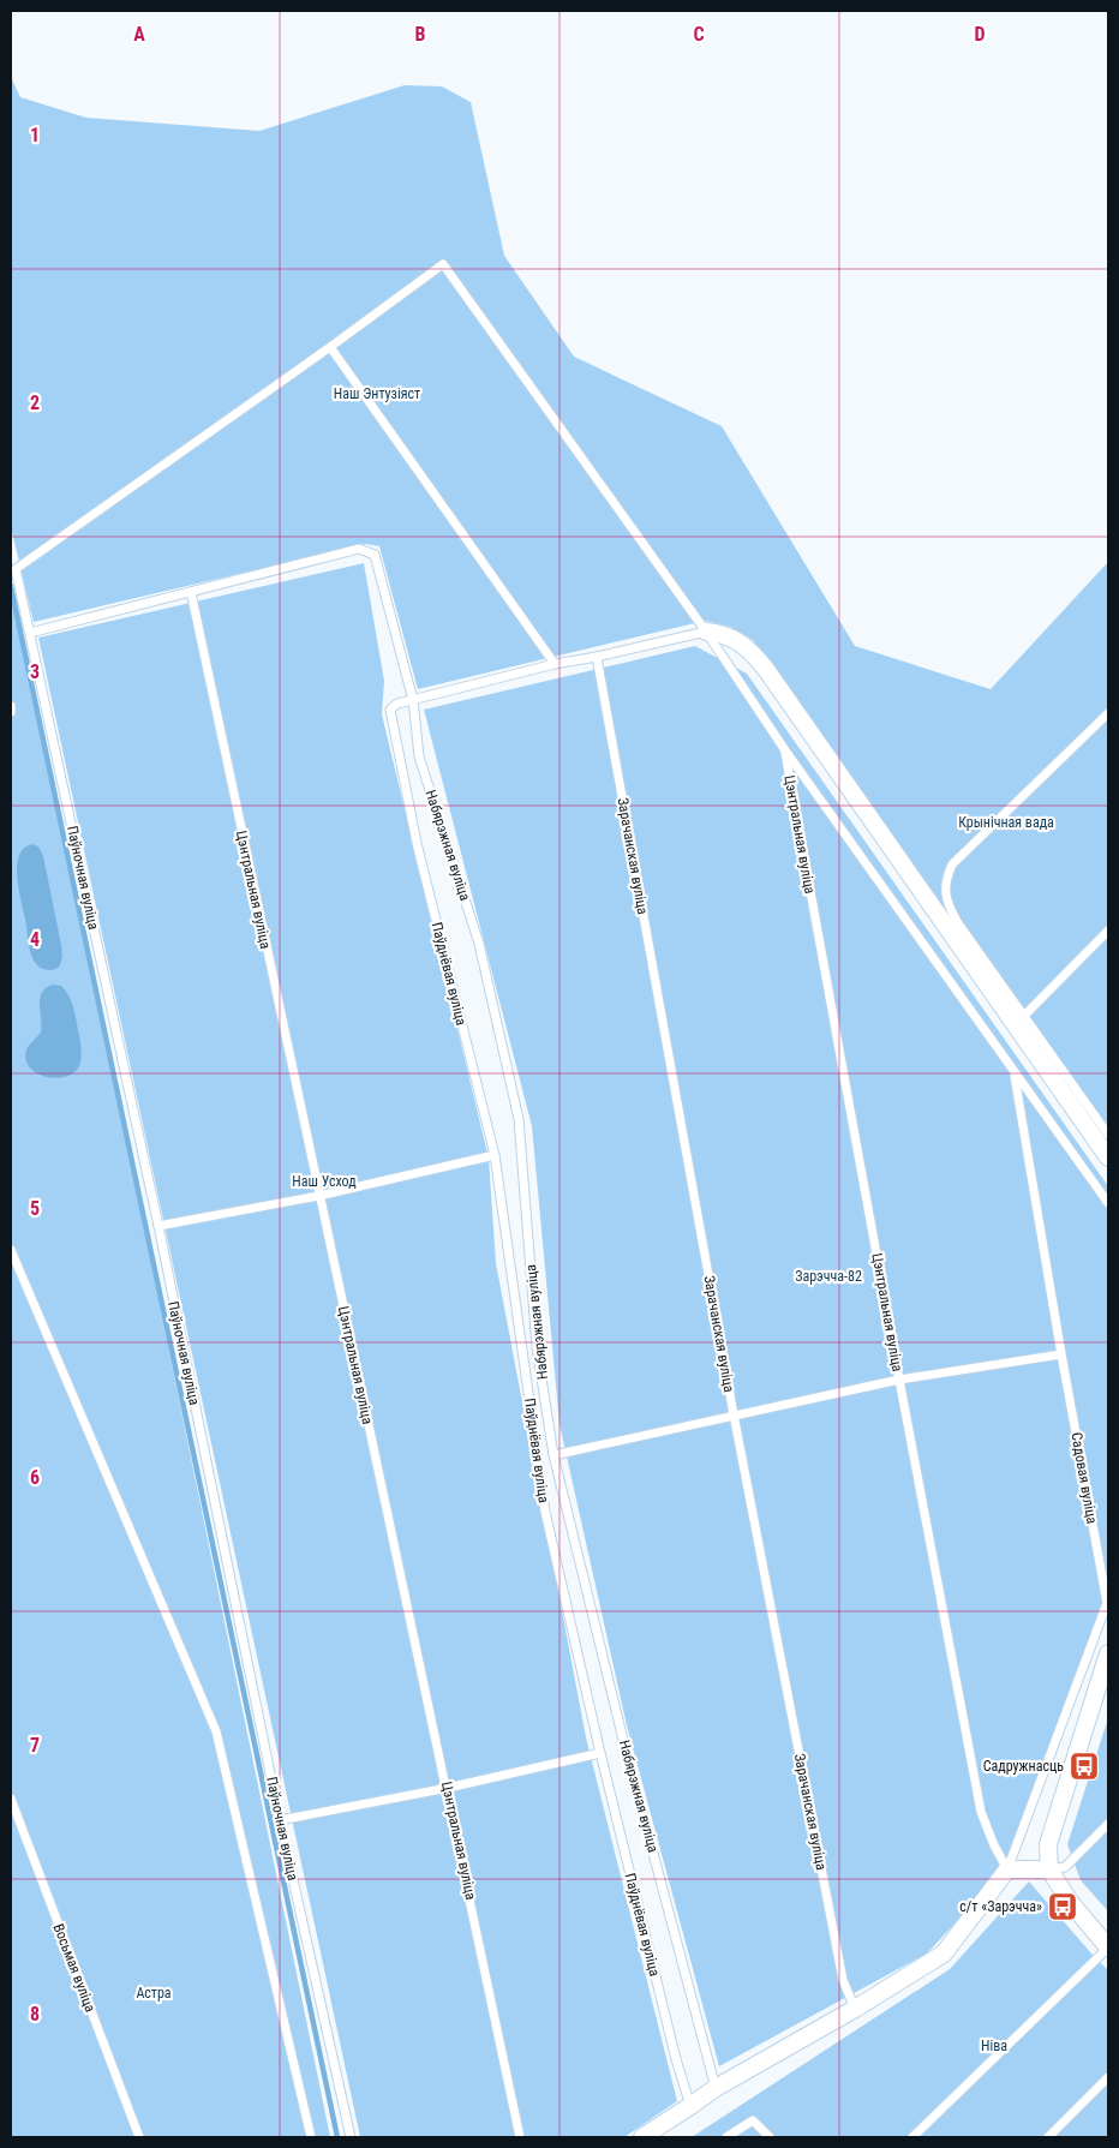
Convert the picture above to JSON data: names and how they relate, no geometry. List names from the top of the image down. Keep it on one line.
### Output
{"streets":{"lane":["Цэнтральная вуліца","Набярэжная вуліца","Зарачанская вуліца","Паўночная вуліца","Паўднёвая вуліца","Садовая вуліца","Восьмая вуліца"]},"crossings":[["Цэнтральная вуліца","Набярэжная вуліца"],["Цэнтральная вуліца","Садовая вуліца"],["Набярэжная вуліца","Паўднёвая вуліца"]],"parks":["Наш Энтузіяст","Крынічная вада","Наш Усход","Зарэчча-82","Астра","Ніва"],"places":{"bus stop":["Садружнасць","с/т «Зарэчча»"]},"grid":{"columns":["A","B","C","D"],"rows":["1","2","3","4","5","6","7","8"]}}
